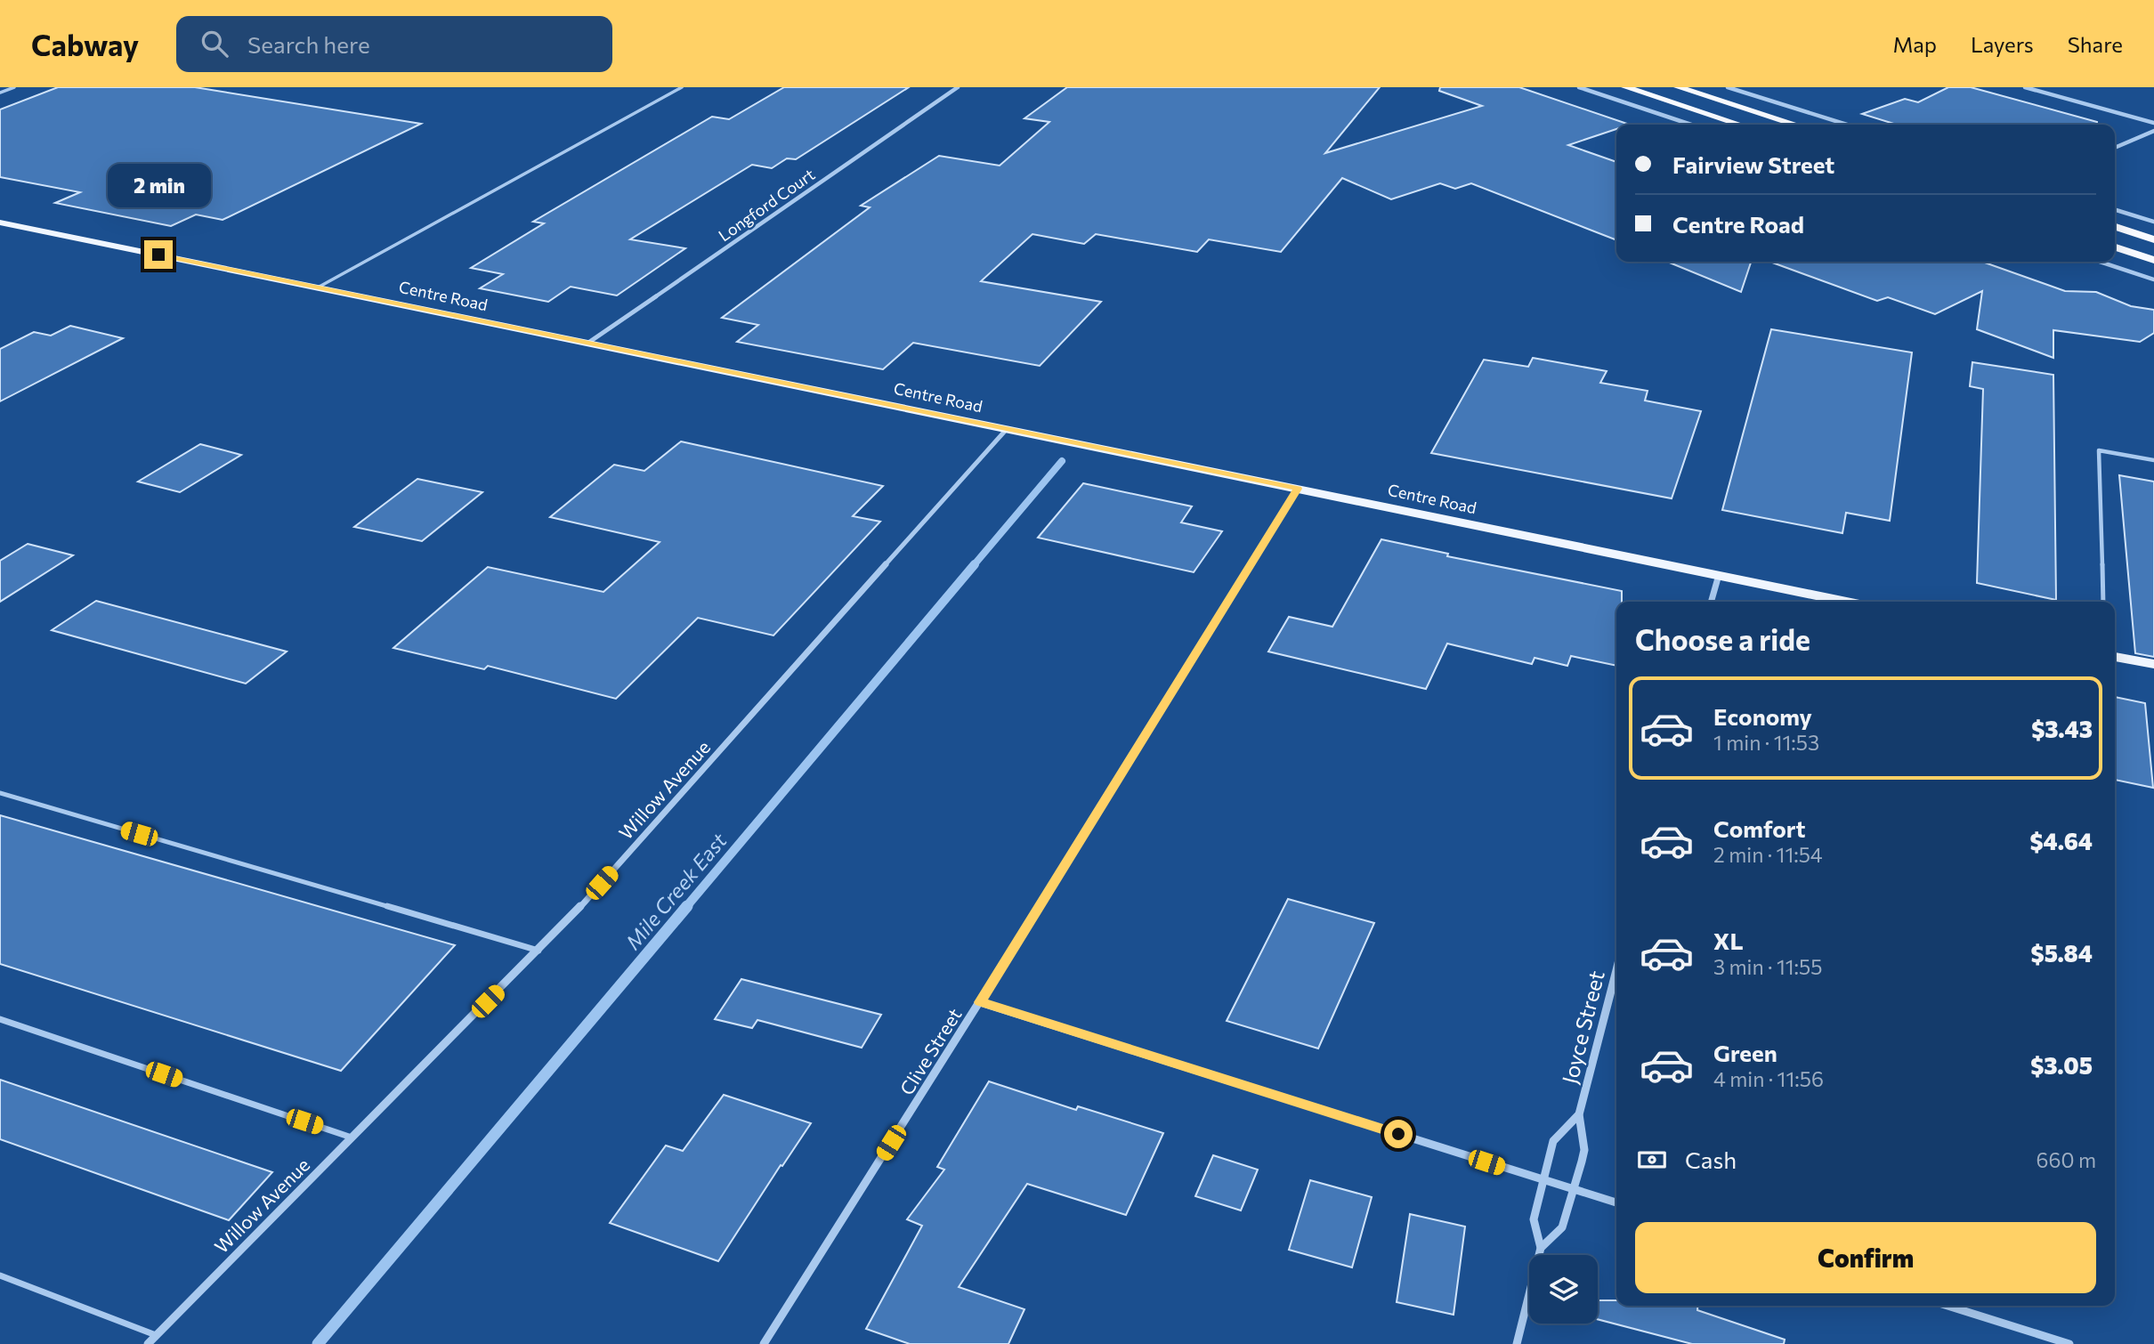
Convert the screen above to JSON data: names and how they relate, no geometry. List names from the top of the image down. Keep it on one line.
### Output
{"streets":{"main road":["Centre Road"],"street":["Longford Court","Willow Avenue","Joyce Street","Clive Street"]},"crossings":[["Longford Court","Centre Road"],["Centre Road","Willow Avenue"],["Centre Road","Clive Street"]],"water":["Mile Creek East"],"page":{"header":"Cabway","search":"Search here","nav":["Map","Layers","Share"],"banner":["Fairview Street","Centre Road"],"bubble":"2 min","heading":"Choose a ride","list":[{"name":"Economy","note":"1 min · 11:53","value":"$3.43"},{"name":"Comfort","note":"2 min · 11:54","value":"$4.64"},{"name":"XL","note":"3 min · 11:55","value":"$5.84"},{"name":"Green","note":"4 min · 11:56","value":"$3.05"}],"pay":["Cash","660 m"],"buttons":"Confirm"}}
